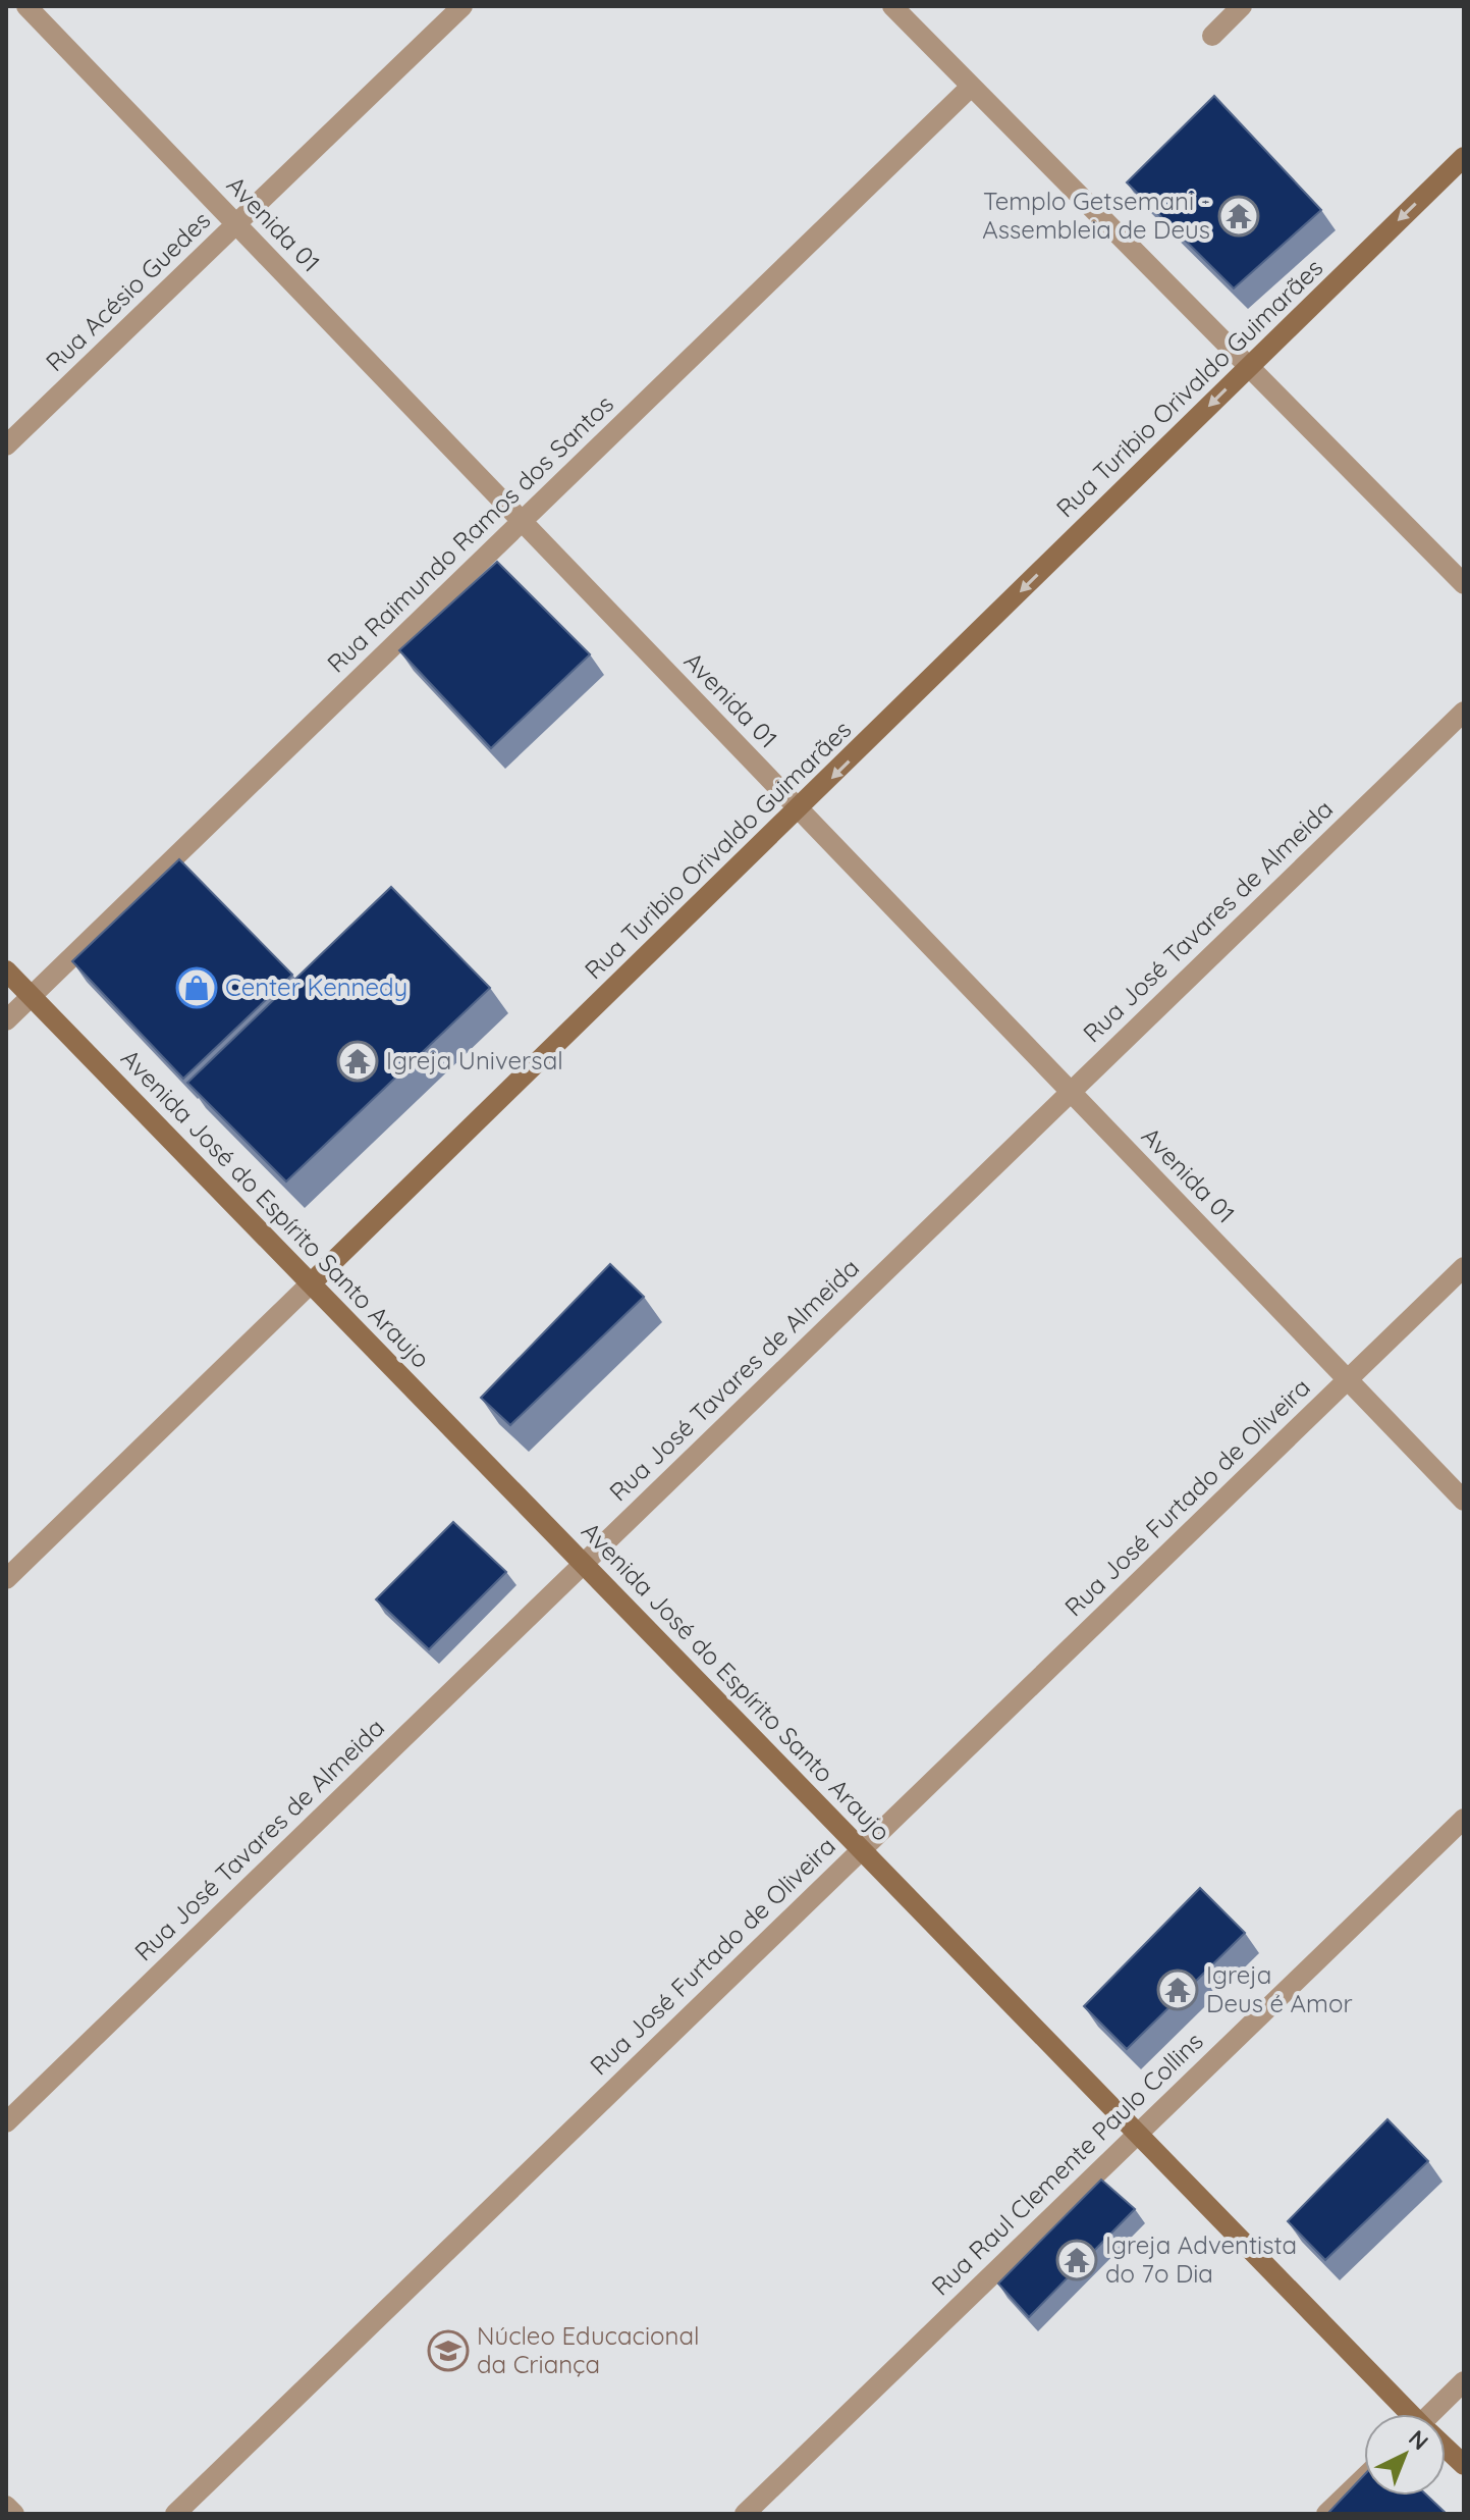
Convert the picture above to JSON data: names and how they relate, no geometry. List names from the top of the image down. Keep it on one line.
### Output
{"streets":{"street":["Avenida 01","Rua Acésio Guedes","Rua Turibio Orivaldo Guimarães","Rua Raimundo Ramos dos Santos","Rua José Tavares de Almeida","Avenida José do Espírito Santo Araujo","Rua José Furtado de Oliveira","Rua Raul Clemente Paulo Collins"]},"crossings":[["Avenida 01","Rua Acésio Guedes"],["Avenida 01","Rua Turibio Orivaldo Guimarães"],["Avenida 01","Rua Raimundo Ramos dos Santos"],["Avenida 01","Rua José Tavares de Almeida"],["Avenida 01","Rua José Furtado de Oliveira"],["Rua Turibio Orivaldo Guimarães","Avenida José do Espírito Santo Araujo"],["Rua Raimundo Ramos dos Santos","Avenida José do Espírito Santo Araujo"],["Rua José Tavares de Almeida","Avenida José do Espírito Santo Araujo"],["Avenida José do Espírito Santo Araujo","Rua José Furtado de Oliveira"],["Avenida José do Espírito Santo Araujo","Rua Raul Clemente Paulo Collins"]],"one_way":["Rua Turibio Orivaldo Guimarães"],"places":{"temple":["Templo Getsemani - Assembleia de Deus","Igreja Universal","Igreja Deus é Amor","Igreja Adventista do 7o Dia"],"shop":["Center Kennedy"],"school or university":["Núcleo Educacional da Criança"]},"north":"top right"}
